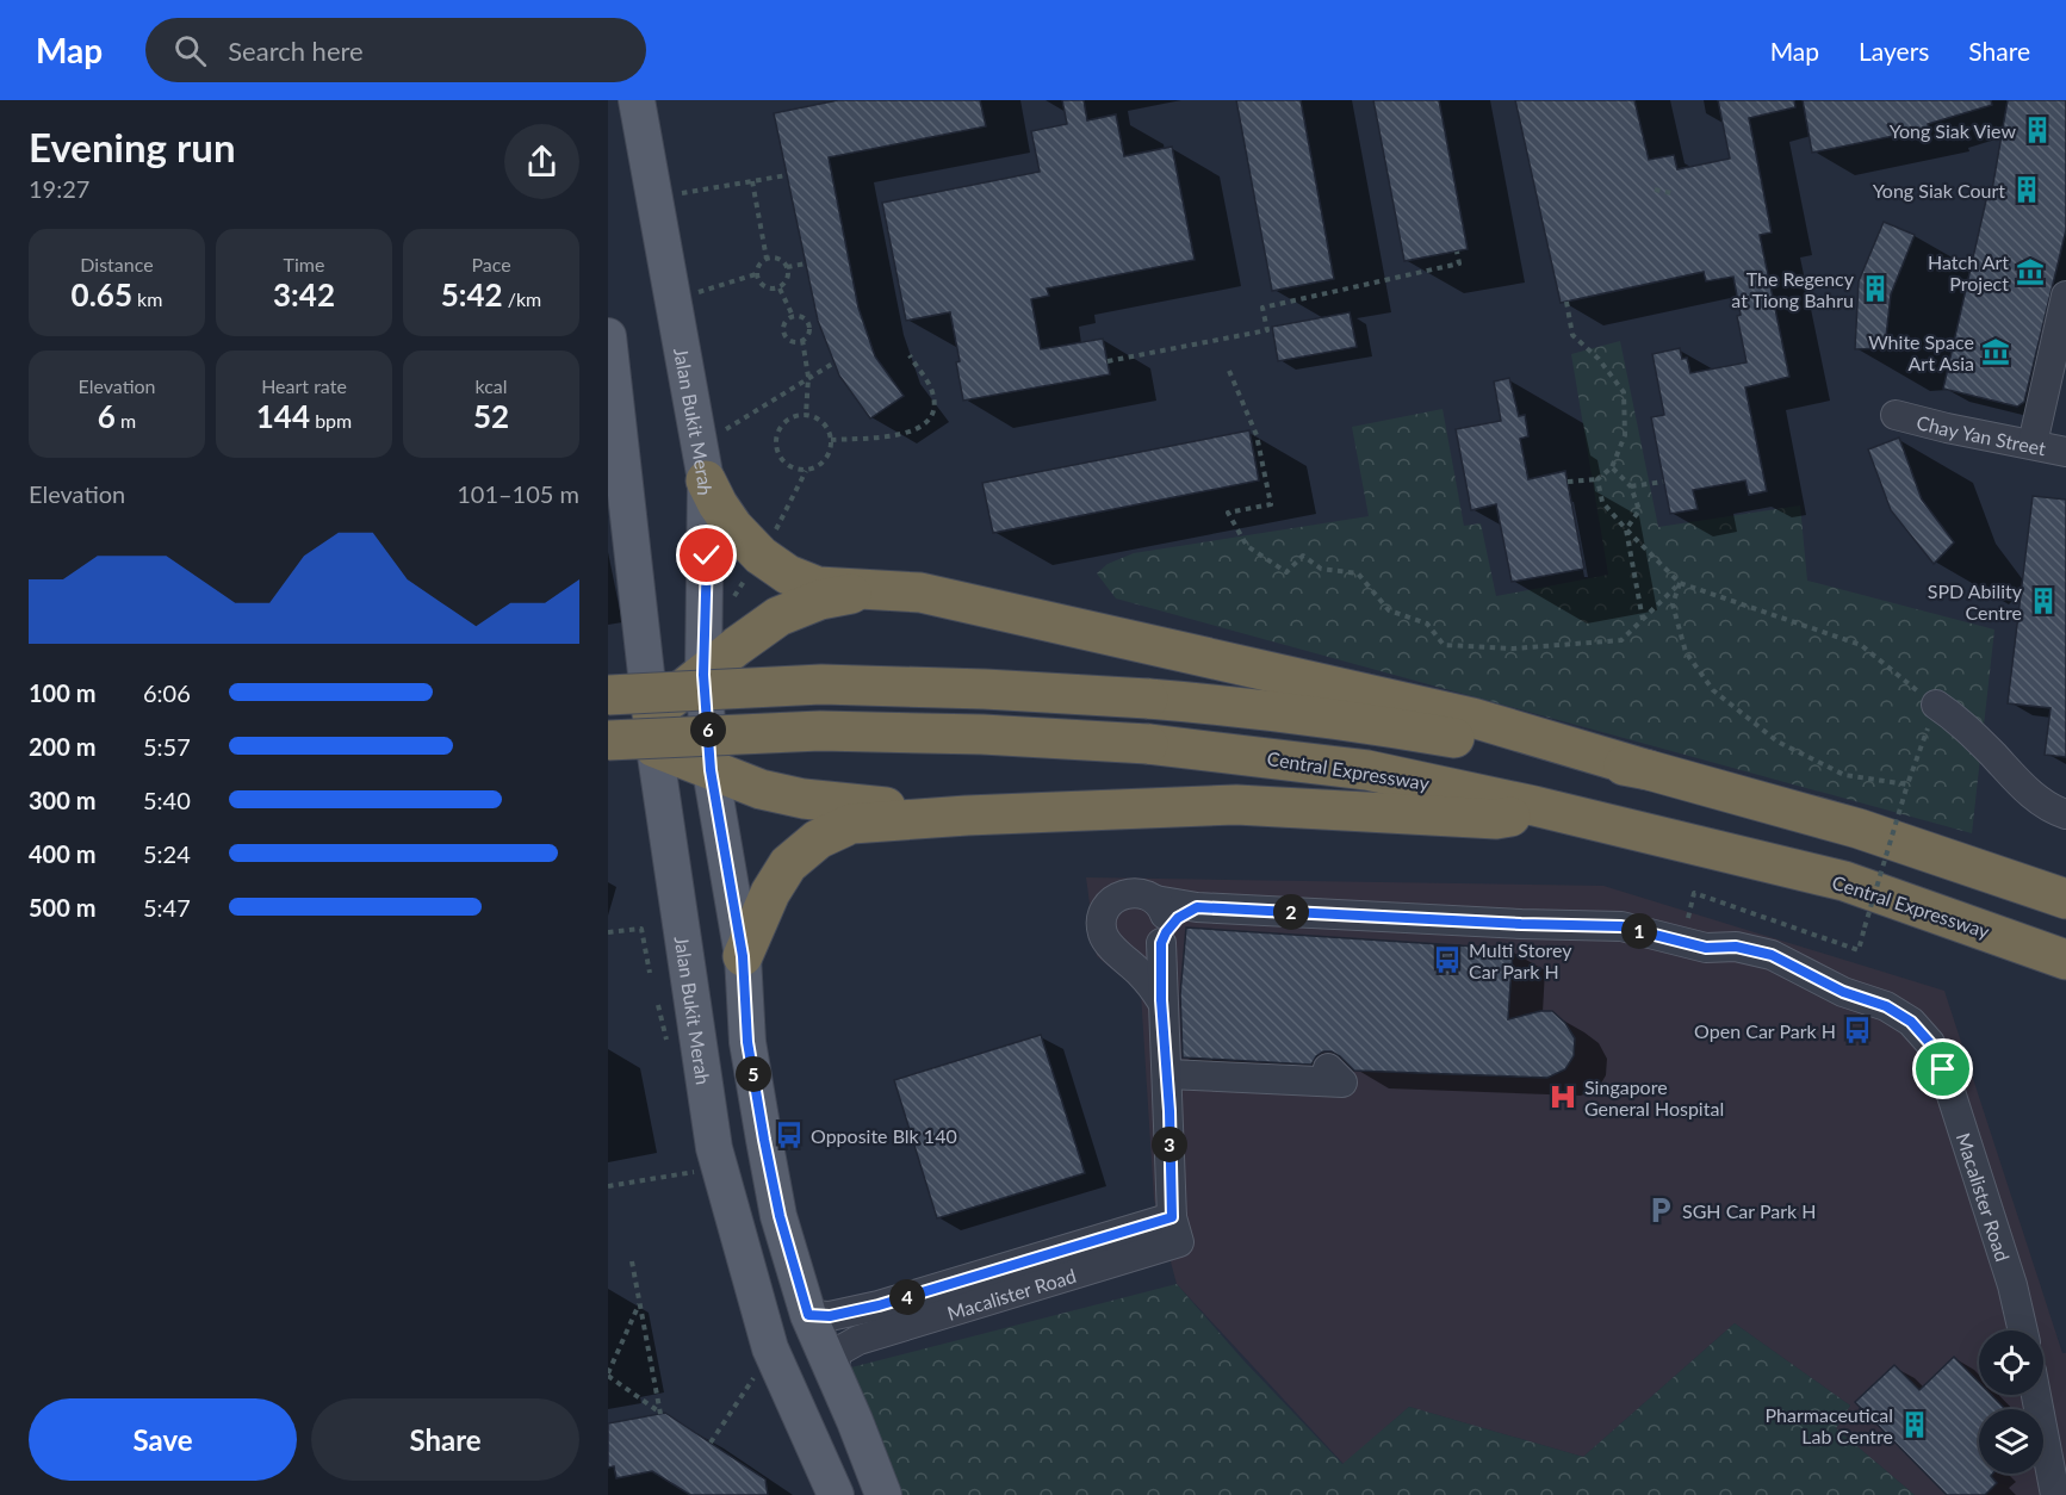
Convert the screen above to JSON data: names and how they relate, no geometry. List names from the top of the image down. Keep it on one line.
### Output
{"streets":{"highway":["Central Expressway"],"main road":["Jalan Bukit Merah"],"street":["Chay Yan Street","Macalister Road"]},"crossings":[["Jalan Bukit Merah","Macalister Road"]],"places":{"building":["Yong Siak View","Yong Siak Court","The Regency at Tiong Bahru","SPD Ability Centre","Pharmaceutical Lab Centre"],"museum":["Hatch Art Project","White Space Art Asia"],"bus stop":["Multi Storey Car Park H","Open Car Park H","Opposite Blk 140"],"hospital":["Singapore General Hospital"],"parking":["SGH Car Park H"]},"page":{"header":"Map","search":"Search here","nav":["Map","Layers","Share"],"heading":["Evening run","19:27"],"stats":[["Distance","0.65 km"],["Time","3:42"],["Pace","5:42 /km"],["Elevation","6 m"],["Heart rate","144 bpm"],["kcal","52"]],"chart":["Elevation","101–105 m"],"list":[{"name":"100 m","note":"6:06"},{"name":"200 m","note":"5:57"},{"name":"300 m","note":"5:40"},{"name":"400 m","note":"5:24"},{"name":"500 m","note":"5:47"}],"pins":["6","2","1","5","3","4"],"buttons":["Save","Share"]}}
